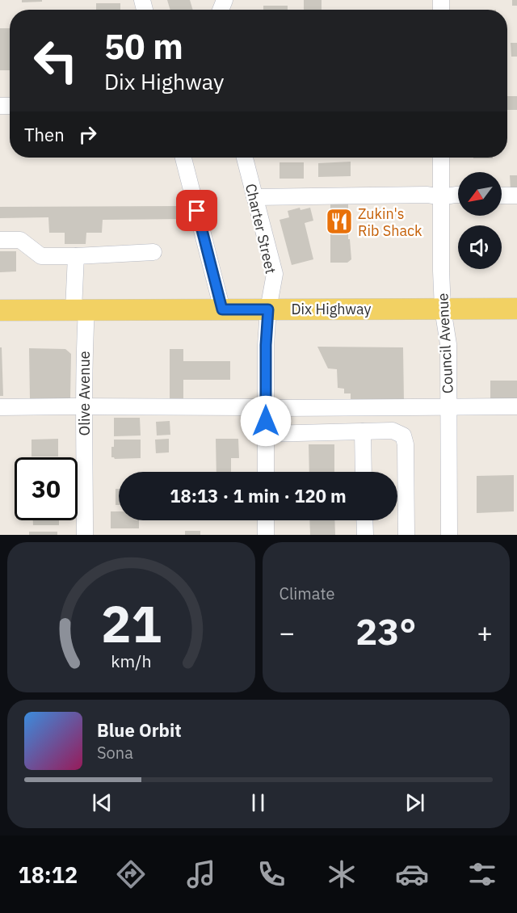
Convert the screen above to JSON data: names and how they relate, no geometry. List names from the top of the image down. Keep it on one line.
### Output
{"streets":{"main road":["Dix Highway"],"street":["Charter Street","Council Avenue","Olive Avenue"]},"crossings":[["Charter Street","Dix Highway"],["Dix Highway","Council Avenue"],["Dix Highway","Olive Avenue"]],"places":{"restaurant":["Zukin's Rib Shack"]},"north":"bottom left","page":{"turn":["50 m","Dix Highway"],"then":"Then","limit":"30","trip":"18:13 · 1 min · 120 m","tile":"Climate","heat":["−","23°","+"],"song":["Blue Orbit","Sona"],"tabs":"18:12","gauge":["21","km/h"]}}
